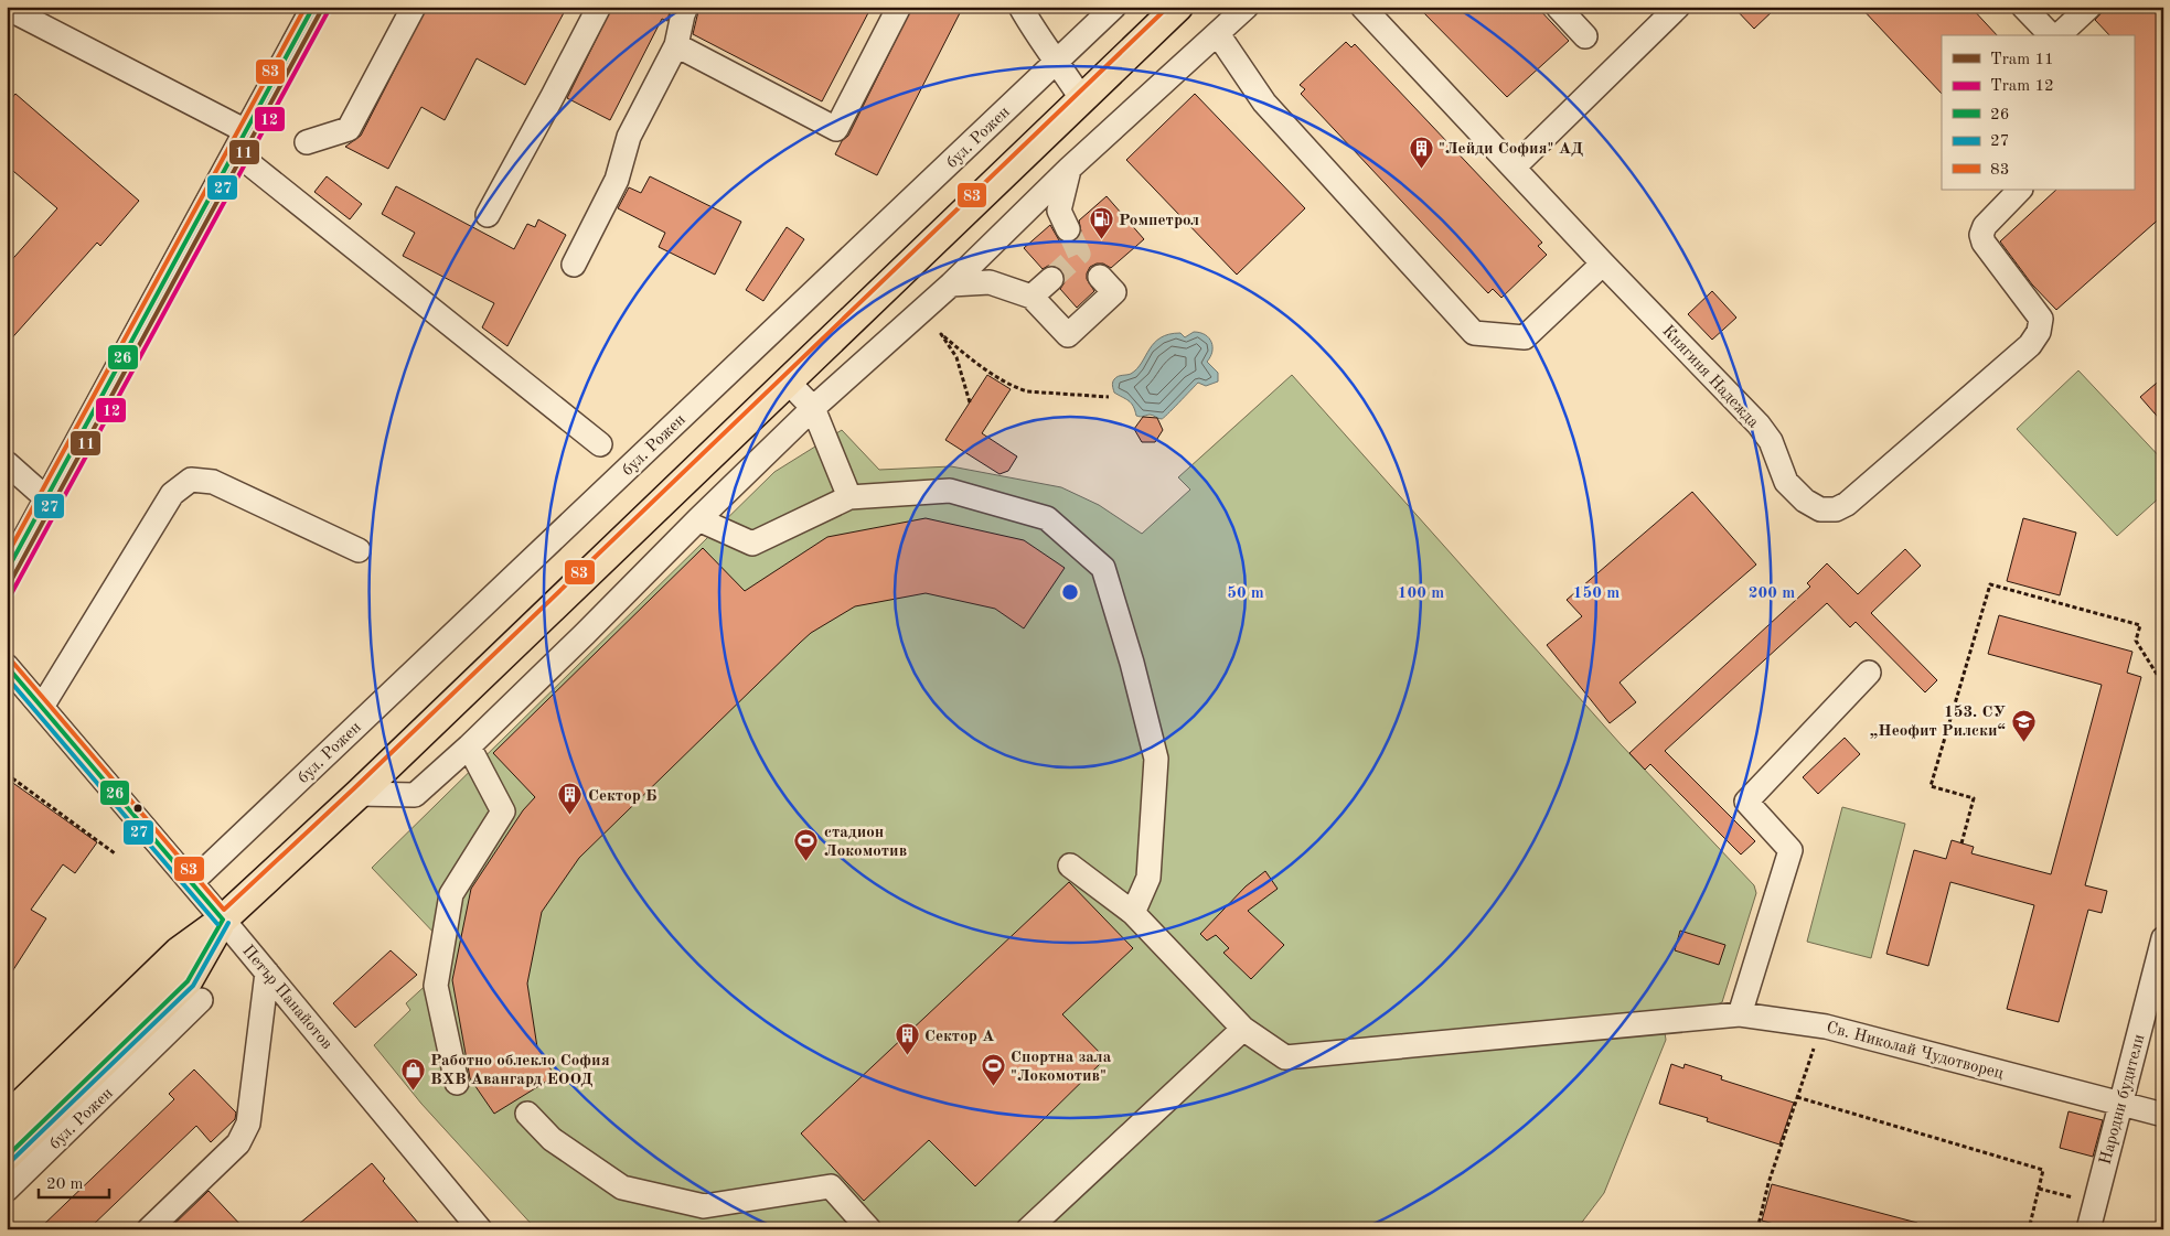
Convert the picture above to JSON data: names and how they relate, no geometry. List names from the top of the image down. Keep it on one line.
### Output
{"streets":{"main road":["бул. Рожен"],"street":["Княгиня Надежда","Петър Панайотов","Св. Николай Чудотворец","Народни будители"]},"crossings":[["бул. Рожен","Петър Панайотов"],["Св. Николай Чудотворец","Народни будители"]],"places":{"building":["\"Лейди София\" АД","Сектор Б","Сектор А"],"fuel station":["Ромпетрол"],"school or university":["153. СУ „Неофит Рилски“"],"sports":["стадион Локомотив","Спортна зала \"Локомотив\""],"shop":["Работно облекло София ВХВ Авангард ЕООД"]},"lines":["tram line 11","transit line 26","transit line 83","tram line 12","transit line 27"],"legend":["Tram 11","Tram 12","26","27","83"],"scale_bar":"20 m","rings":["50 m","100 m","150 m","200 m"]}
